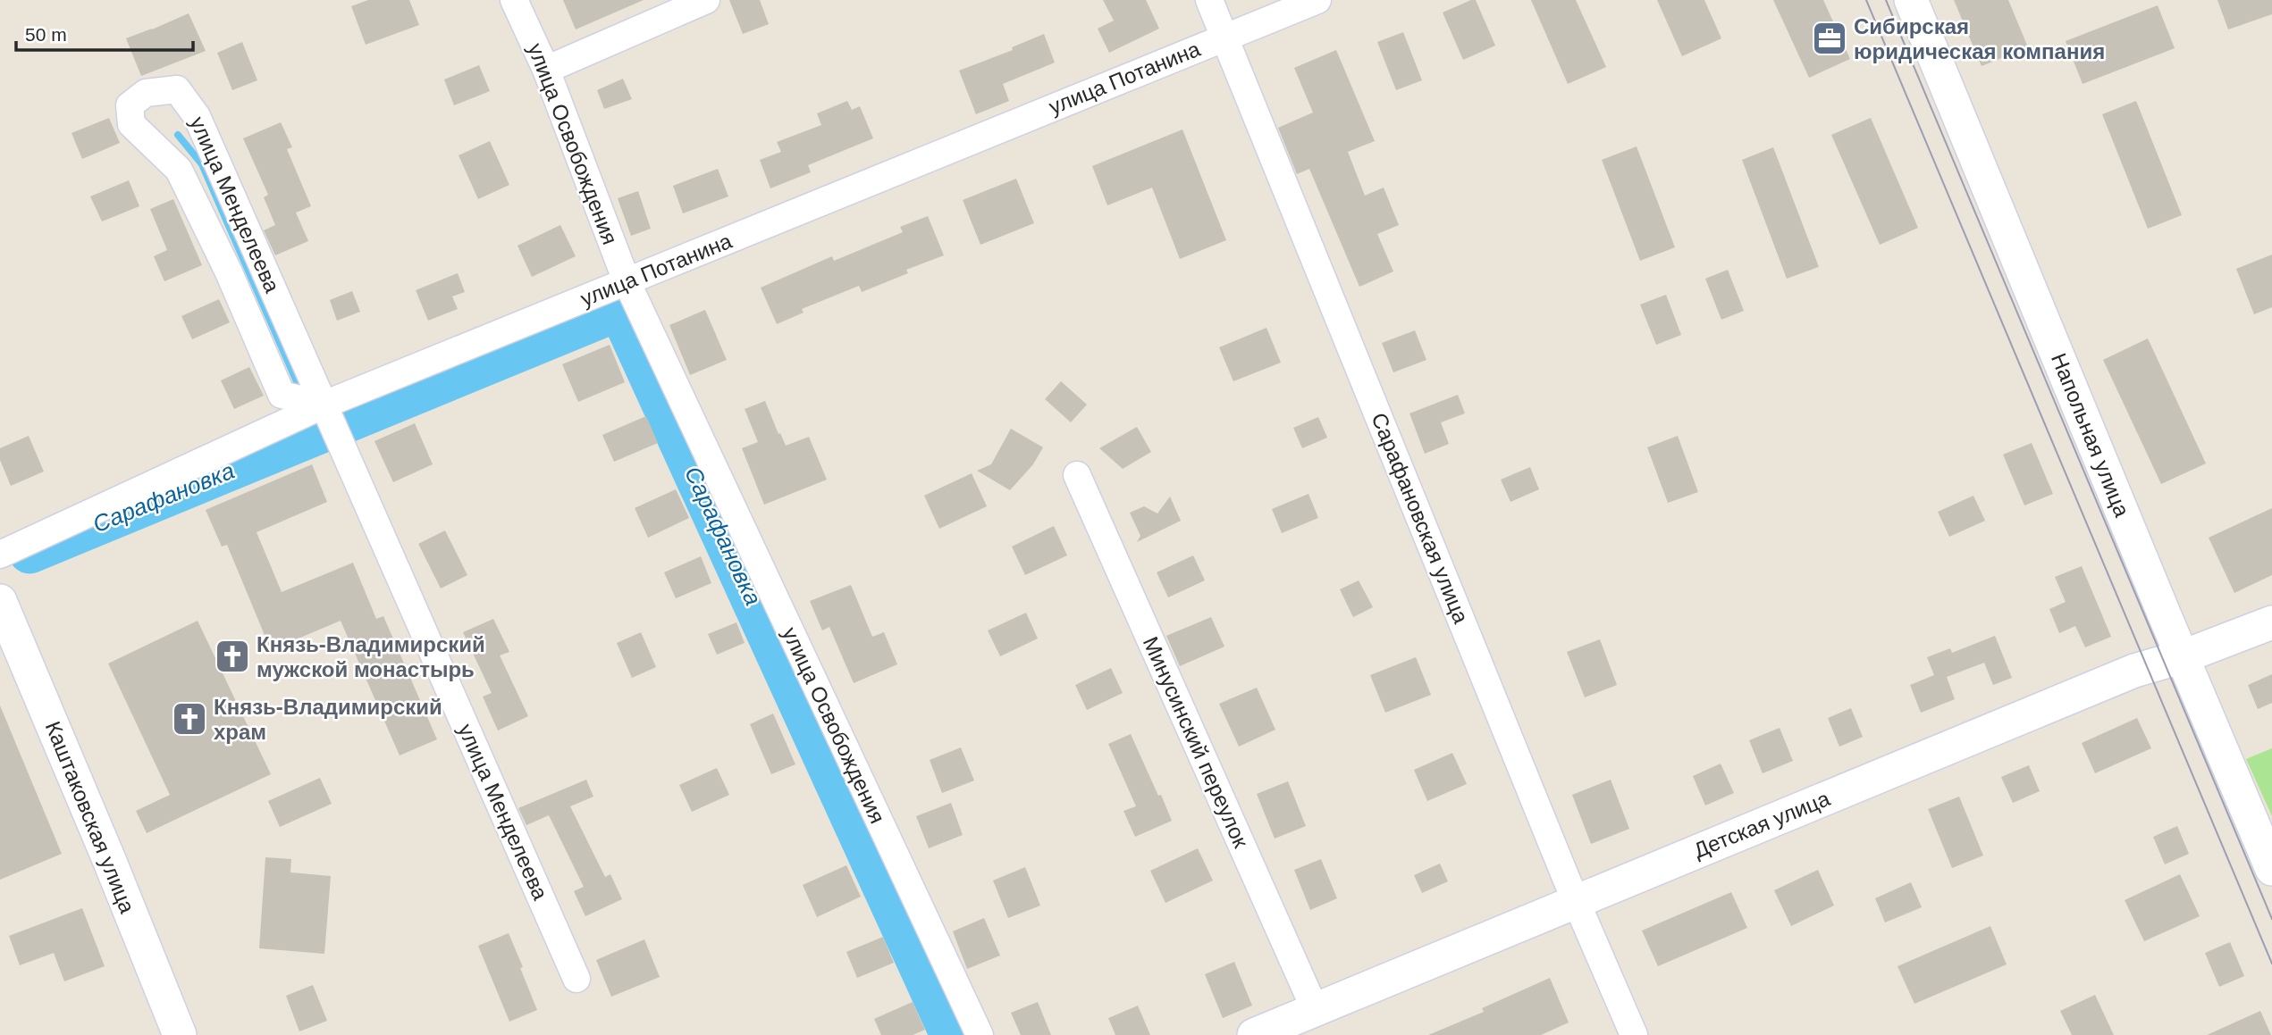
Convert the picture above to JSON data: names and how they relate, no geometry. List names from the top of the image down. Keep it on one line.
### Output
{"streets":{"street":["улица Потанина","улица Освобождения","улица Менделеева","Напольная улица","Сарафановская улица","Минусинский переулок","Каштаковская улица","Детская улица"]},"crossings":[["улица Потанина","улица Освобождения"],["улица Потанина","улица Менделеева"],["улица Потанина","Сарафановская улица"],["Напольная улица","Детская улица"],["Сарафановская улица","Детская улица"],["Минусинский переулок","Детская улица"]],"water":["Сарафановка"],"places":{"office":["Сибирская юридическая компания"],"church":["Князь-Владимирский мужской монастырь","Князь-Владимирский храм"]},"scale_bar":"50 m"}
